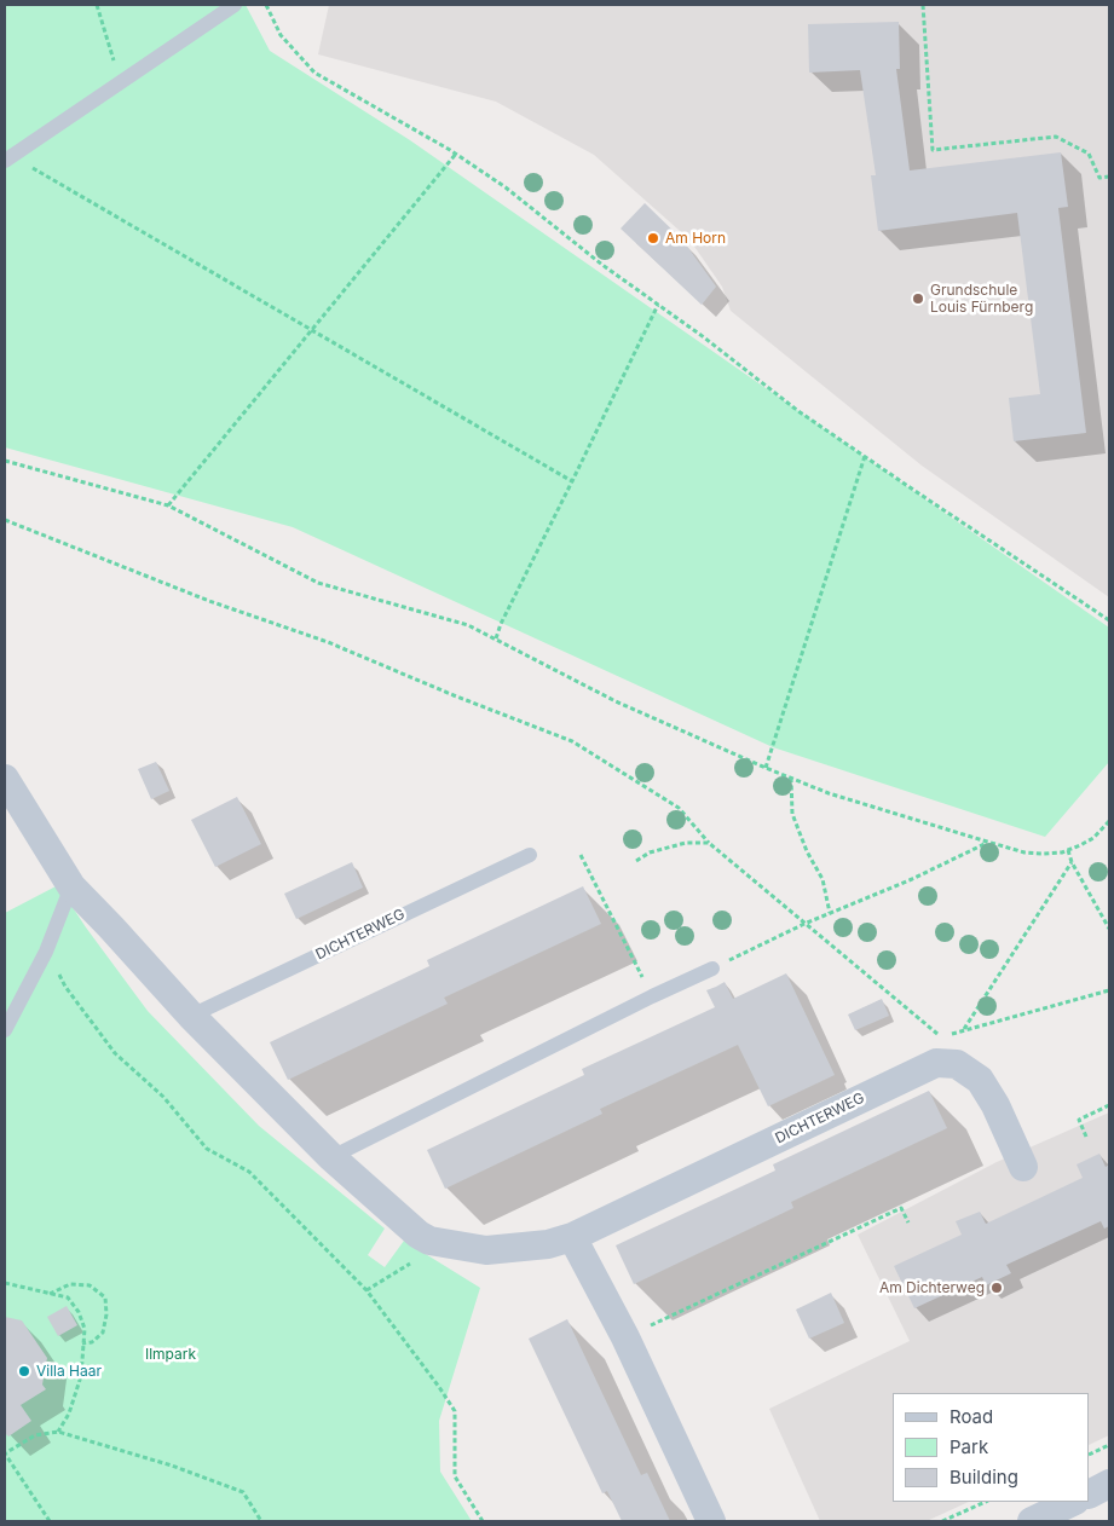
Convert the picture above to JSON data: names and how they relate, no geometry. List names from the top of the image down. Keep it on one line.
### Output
{"streets":{"street":["DICHTERWEG"]},"parks":["Ilmpark"],"places":["Am Horn","Grundschule Louis Fürnberg","Am Dichterweg","Villa Haar"],"legend":["Road","Park","Building"]}
